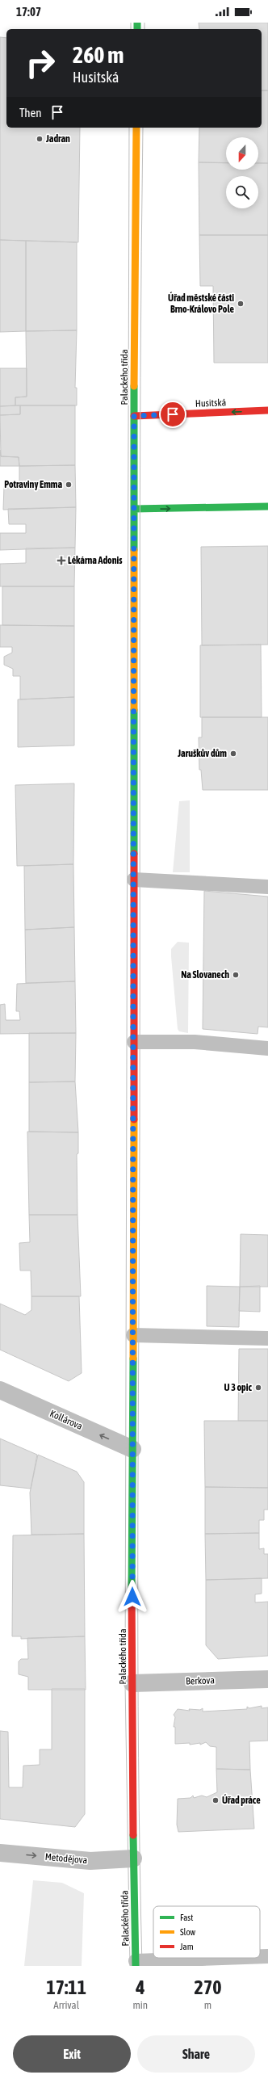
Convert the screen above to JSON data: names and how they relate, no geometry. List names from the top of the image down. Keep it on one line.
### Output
{"streets":{"street":["Palackého třída","Husitská","Kollárova","Berkova","Metodějova"]},"crossings":[["Palackého třída","Husitská"],["Palackého třída","Kollárova"],["Palackého třída","Berkova"],["Palackého třída","Metodějova"]],"one_way":["Husitská","Kollárova","Metodějova"],"places":{"other":["Jadran","Úřad městské části Brno-Královo Pole","Potraviny Emma","Jaruškův dům","Na Slovanech","U 3 opic","Úřad práce"],"health":["Lékárna Adonis"]},"legend":["Fast","Slow","Jam"],"north":"bottom","page":{"status":"17:07","turn":["260 m","Husitská"],"then":"Then","eta":["17:11","Arrival","4","min","270","m"],"buttons":["Exit","Share"]}}
